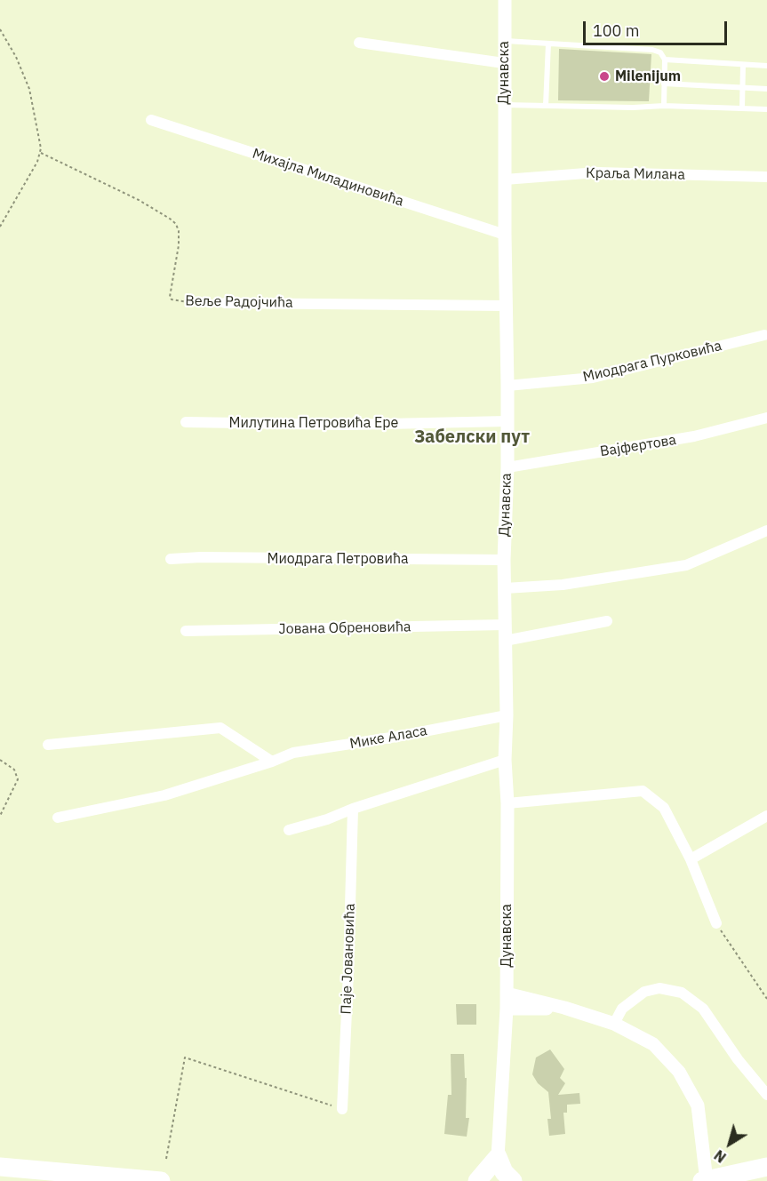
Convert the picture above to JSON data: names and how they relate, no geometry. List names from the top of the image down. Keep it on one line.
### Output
{"streets":{"street":["Дунавска","Краља Милана","Михајла Миладиновића","Веље Радојчића","Миодрага Пурковића","Милутина Петровића Ере","Вајфертова","Миодрага Петровића","Јована Обреновића","Мике Аласа","Паје Јовановића"]},"crossings":[["Дунавска","Краља Милана"],["Дунавска","Михајла Миладиновића"],["Дунавска","Веље Радојчића"],["Дунавска","Миодрага Пурковића"],["Дунавска","Милутина Петровића Ере"],["Дунавска","Вајфертова"],["Дунавска","Миодрага Петровића"],["Дунавска","Јована Обреновића"],["Дунавска","Мике Аласа"]],"districts":["Забелски пут"],"places":["Milenijum"],"scale_bar":"100 m","north":"bottom left"}
